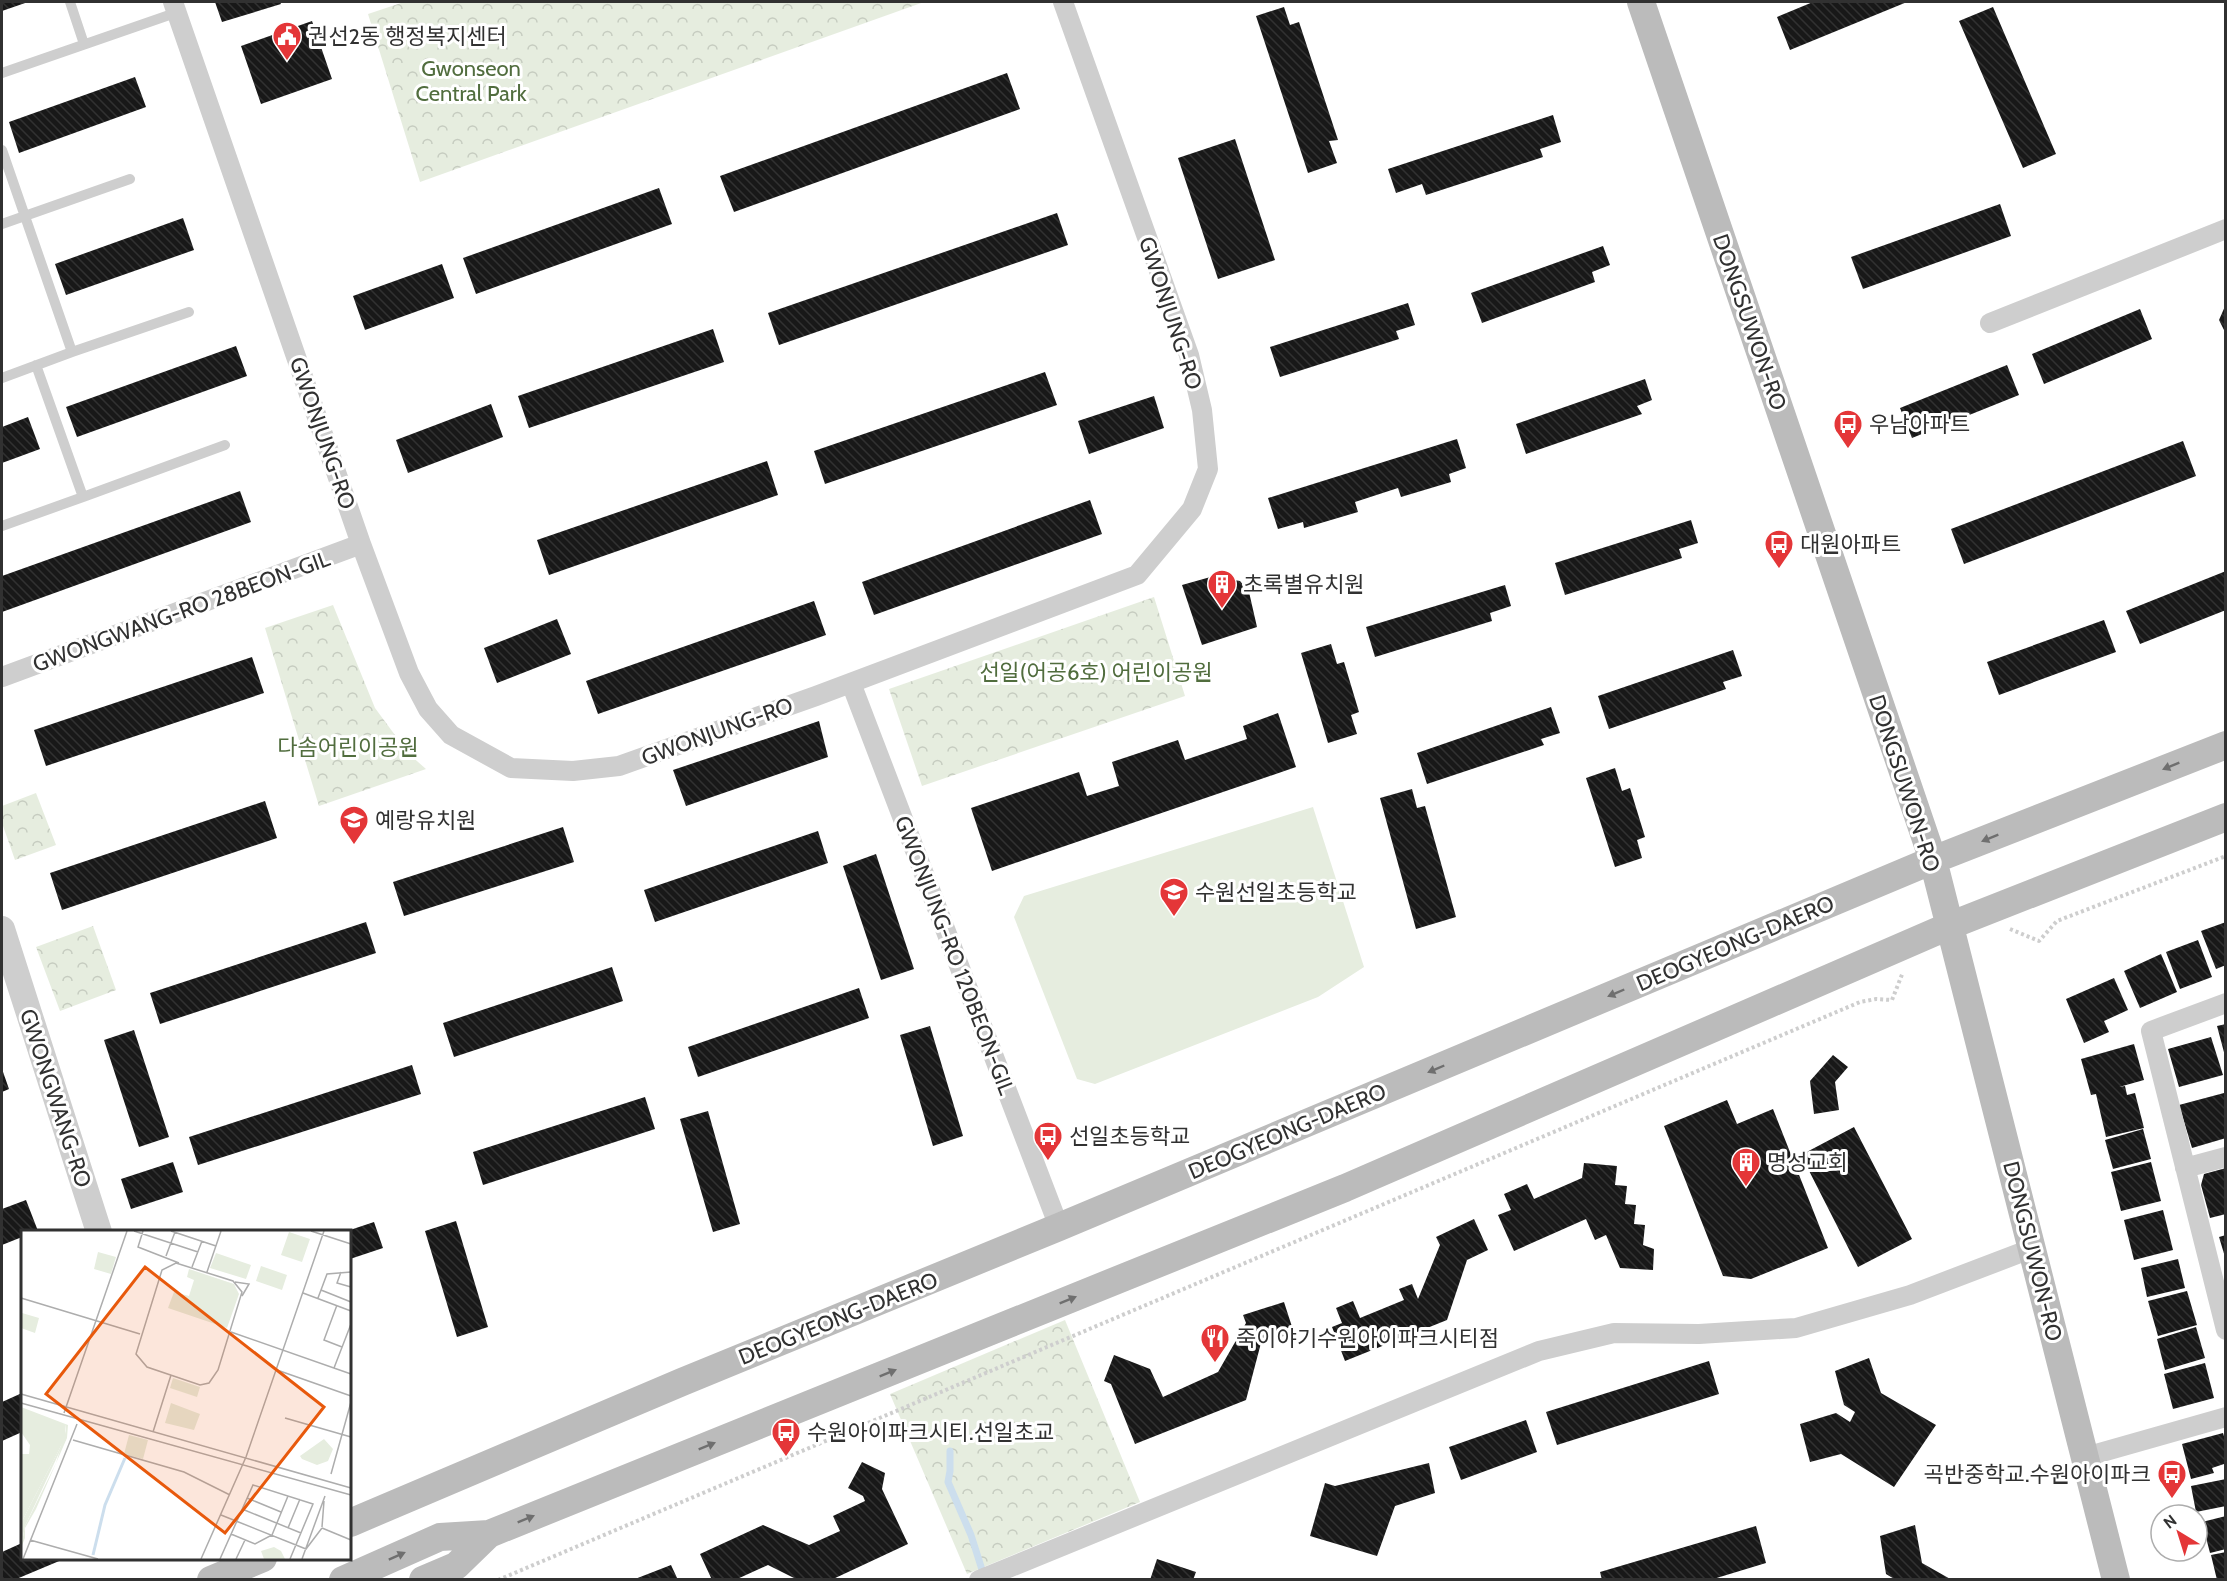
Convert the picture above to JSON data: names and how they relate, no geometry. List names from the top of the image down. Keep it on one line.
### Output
{"streets":{"main road":["DONGSUWON-RO","DEOGYEONG-DAERO"],"street":["GWONJUNG-RO","GWONGWANG-RO 28BEON-GIL","GWONJUNG-RO 120BEON-GIL","GWONGWANG-RO"]},"crossings":[["GWONJUNG-RO","GWONGWANG-RO 28BEON-GIL"],["GWONJUNG-RO","GWONJUNG-RO 120BEON-GIL"],["DONGSUWON-RO","DEOGYEONG-DAERO"],["DEOGYEONG-DAERO","GWONJUNG-RO 120BEON-GIL"]],"parks":["Gwonseon Central Park","선일(어공6호) 어린이공원","다솜어린이공원"],"places":{"public building":["권선2동 행정복지센터"],"bus stop":["우남아파트","대원아파트","선일초등학교","수원아이파크시티.선일초교","곡반중학교.수원아이파크"],"building":["초록별유치원","명성교회"],"school or university":["예랑유치원","수원선일초등학교"],"restaurant":["죽이야기수원아이파크시티점"]},"north":"top left"}
